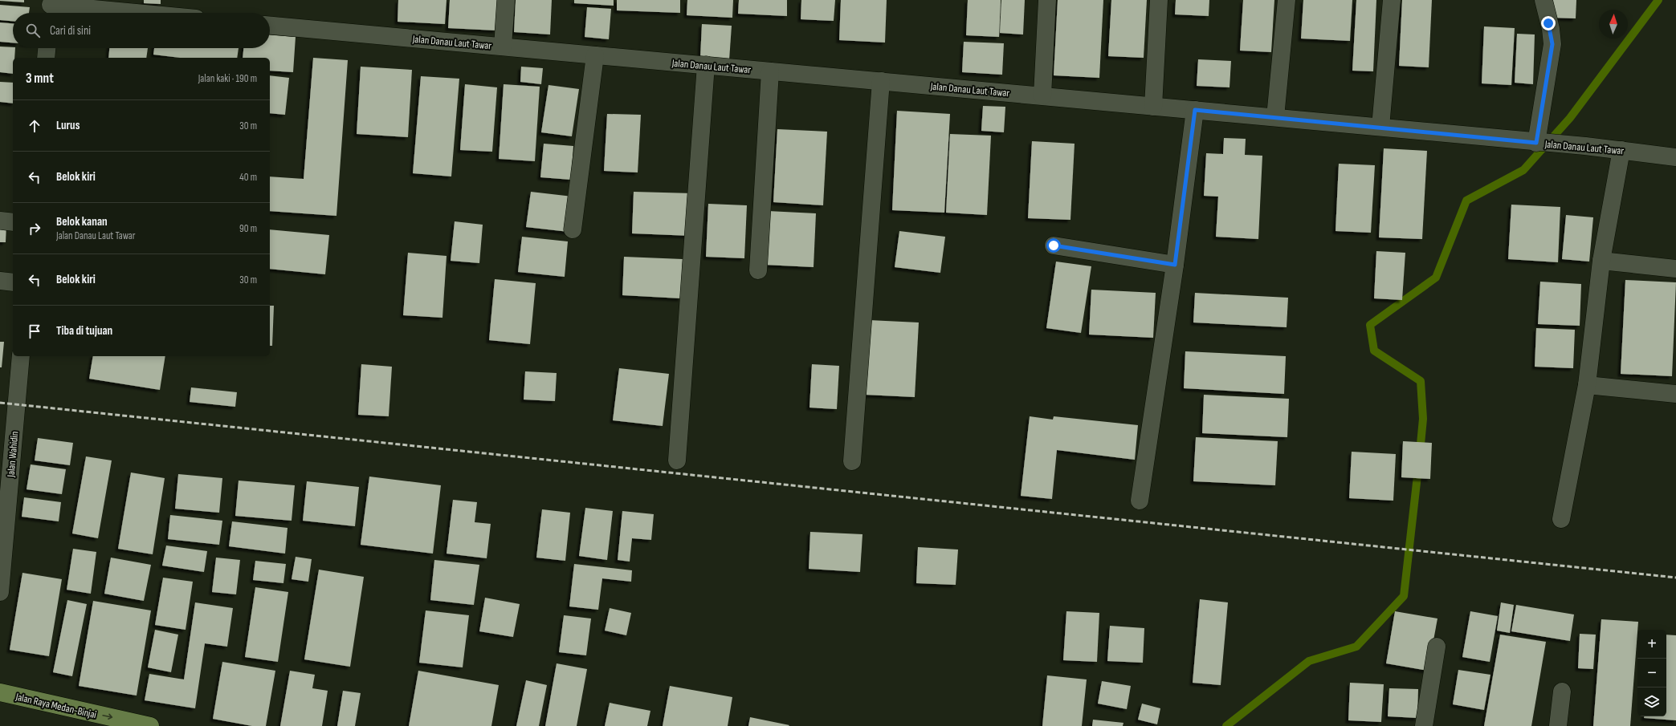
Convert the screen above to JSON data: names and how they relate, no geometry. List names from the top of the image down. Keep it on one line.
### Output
{"streets":{"main road":["Jalan Raya Medan-Binjai"],"street":["Jalan Danau Laut Tawar","Jalan Wahidin"]},"one_way":["Jalan Raya Medan-Binjai"],"north":"top","page":{"search":"Cari di sini","heading":["3 mnt","Jalan kaki · 190 m"],"list":[["Lurus","30 m"],["Belok kiri","40 m"],["Belok kanan","Jalan Danau Laut Tawar","90 m"],["Belok kiri","30 m"],"Tiba di tujuan"],"map_buttons":["+","−"]}}
